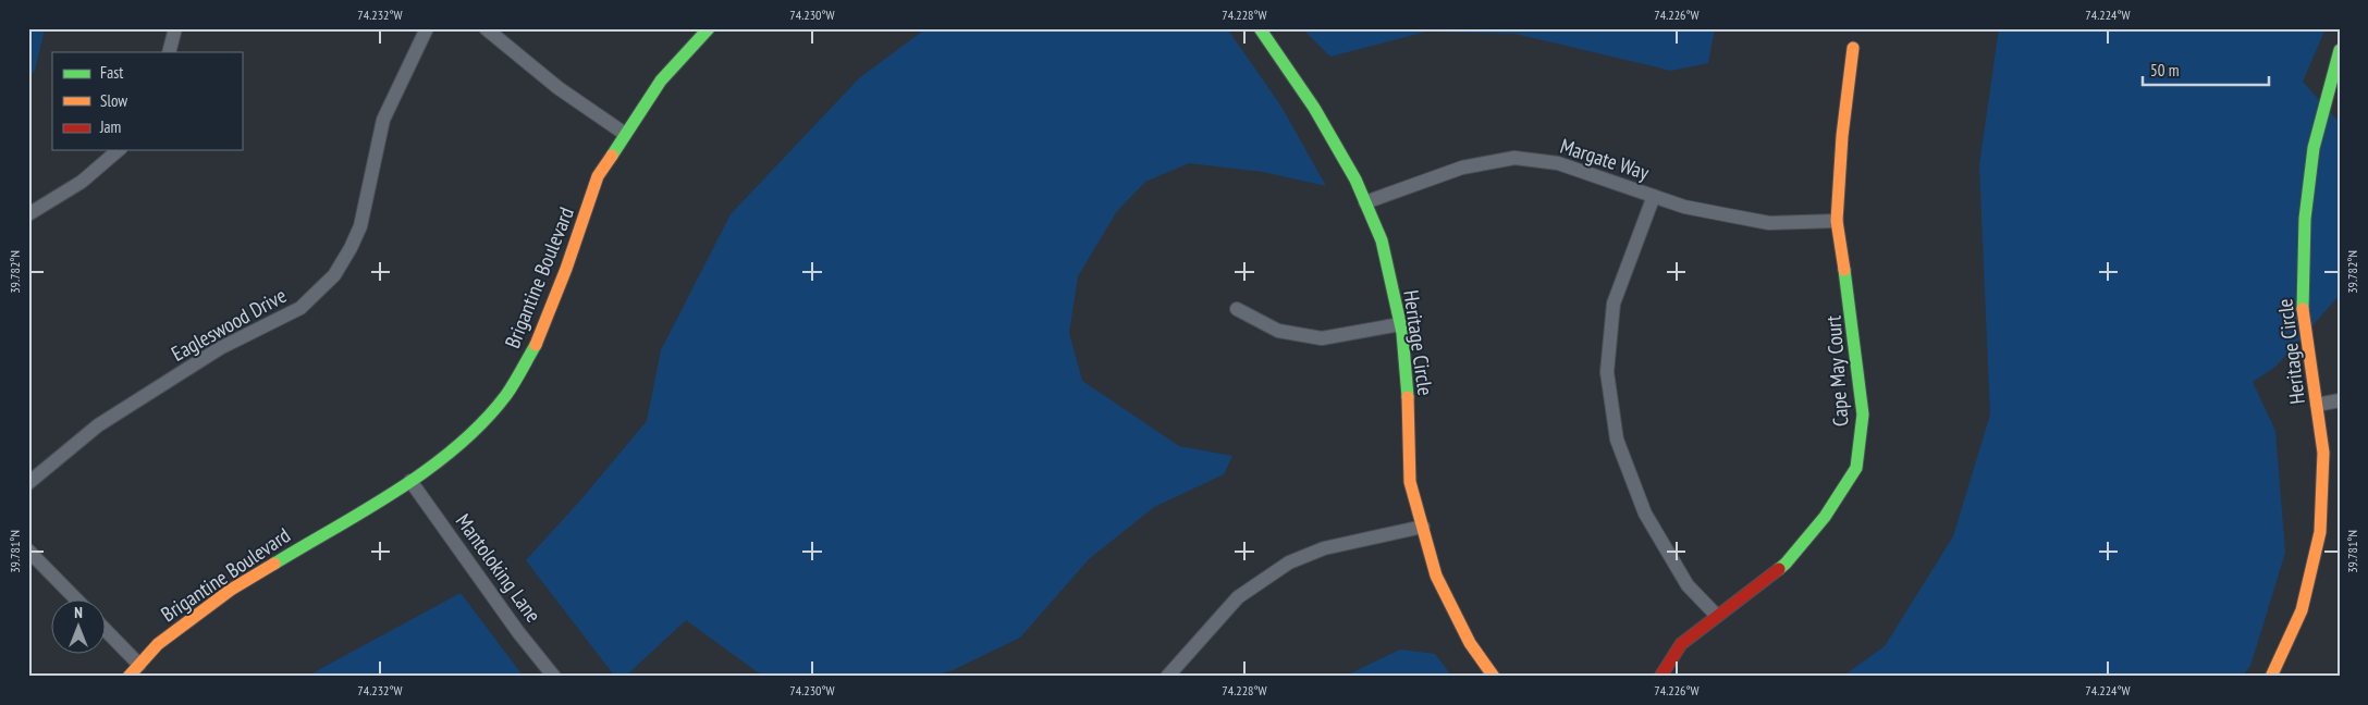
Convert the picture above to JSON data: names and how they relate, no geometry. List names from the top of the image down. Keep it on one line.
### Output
{"streets":{"street":["Margate Way","Brigantine Boulevard","Eagleswood Drive","Heritage Circle","Cape May Court","Mantoloking Lane"]},"crossings":[["Margate Way","Heritage Circle"],["Margate Way","Cape May Court"],["Brigantine Boulevard","Mantoloking Lane"]],"legend":["Fast","Slow","Jam"],"scale_bar":"50 m","north":"top","coordinates":["74.232°W","74.230°W","74.228°W","74.226°W","74.224°W","39.782°N","39.781°N"]}
